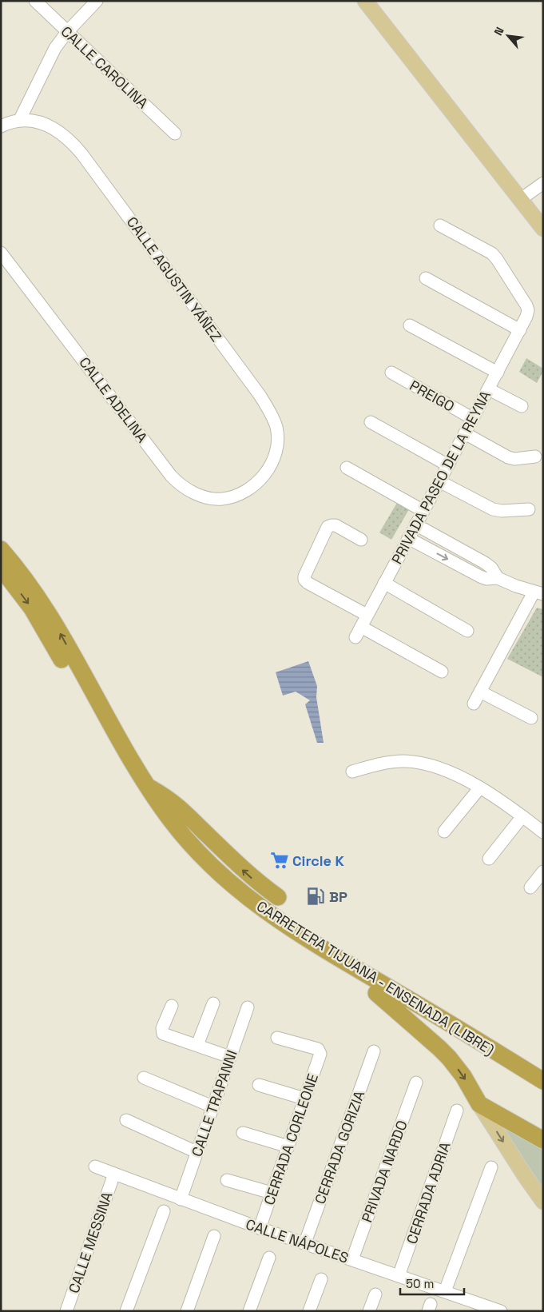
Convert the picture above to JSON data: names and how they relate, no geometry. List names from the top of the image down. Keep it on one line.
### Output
{"streets":{"highway":["CARRETERA TIJUANA - ENSENADA (LIBRE)"],"street":["CALLE CAROLINA","CALLE AGUSTIN YÁÑEZ","PREIGO","CALLE ADELINA","PRIVADA PASEO DE LA REYNA","CALLE TRAPANNI","CERRADA CORLEONE","CERRADA GORIZIA","PRIVADA NARDO","CERRADA ADRIA","CALLE NÁPOLES","CALLE MESSINA"]},"crossings":[["CALLE AGUSTIN YÁÑEZ","CALLE ADELINA"],["PREIGO","PRIVADA PASEO DE LA REYNA"],["CALLE TRAPANNI","CALLE NÁPOLES"],["CERRADA CORLEONE","CALLE NÁPOLES"],["CERRADA GORIZIA","CALLE NÁPOLES"],["PRIVADA NARDO","CALLE NÁPOLES"],["CERRADA ADRIA","CALLE NÁPOLES"],["CALLE NÁPOLES","CALLE MESSINA"]],"places":{"supermarket":["Circle K"],"fuel station":["BP"]},"scale_bar":"50 m","north":"top left"}
